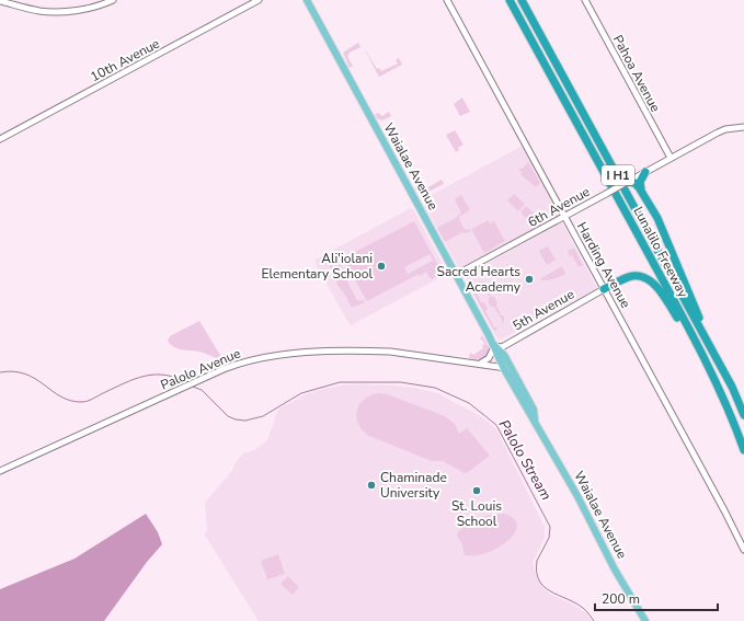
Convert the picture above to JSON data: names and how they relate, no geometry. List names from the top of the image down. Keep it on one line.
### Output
{"streets":{"highway":["I H1","Lunalilo Freeway"],"main road":["Waialae Avenue"],"street":["10th Avenue","Pahoa Avenue","6th Avenue","Harding Avenue","5th Avenue","Palolo Avenue"]},"crossings":[["Pahoa Avenue","6th Avenue"],["Waialae Avenue","6th Avenue"],["Waialae Avenue","5th Avenue"],["Waialae Avenue","Palolo Avenue"],["6th Avenue","Harding Avenue"],["Harding Avenue","5th Avenue"]],"water":["Palolo Stream"],"places":["Ali'iolani Elementary School","Sacred Hearts Academy","Chaminade University","St. Louis School"],"scale_bar":"200 m"}
